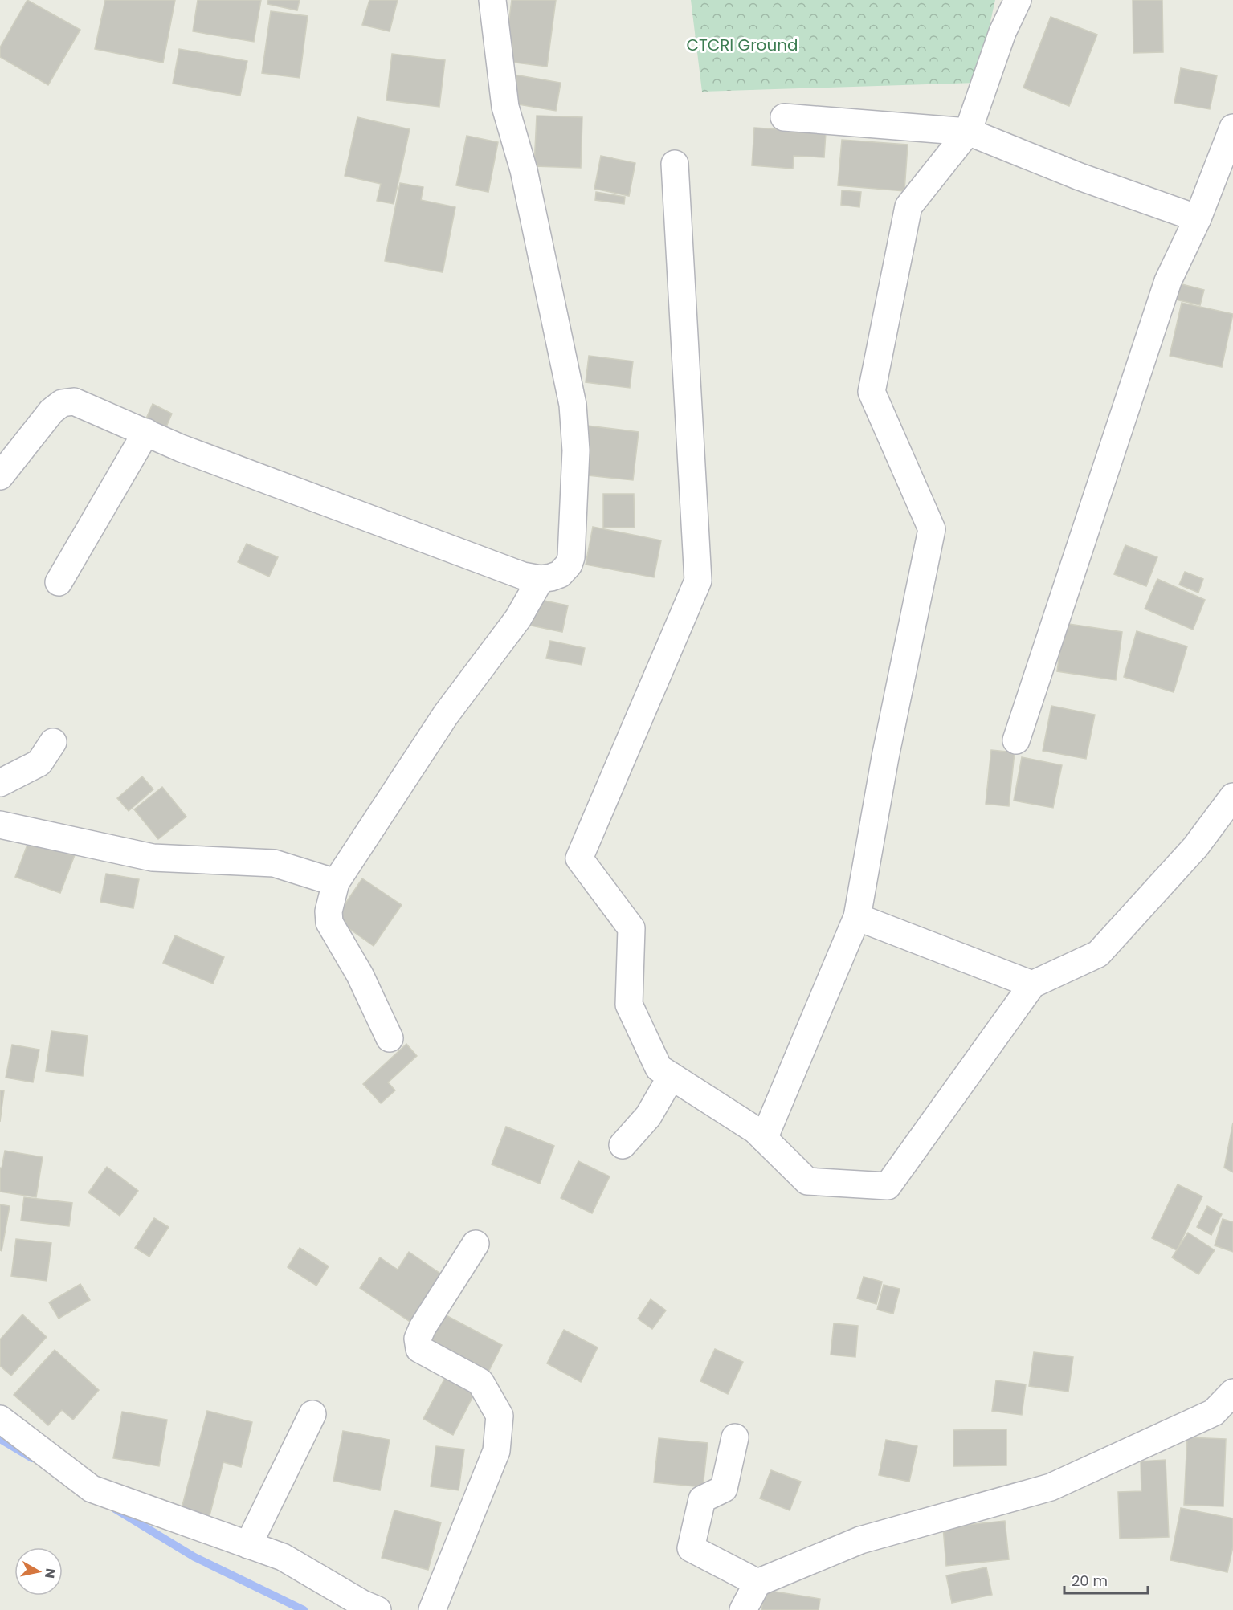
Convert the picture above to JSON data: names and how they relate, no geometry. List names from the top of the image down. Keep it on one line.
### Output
{"parks":["CTCRI Ground"],"scale_bar":"20 m","north":"right"}
